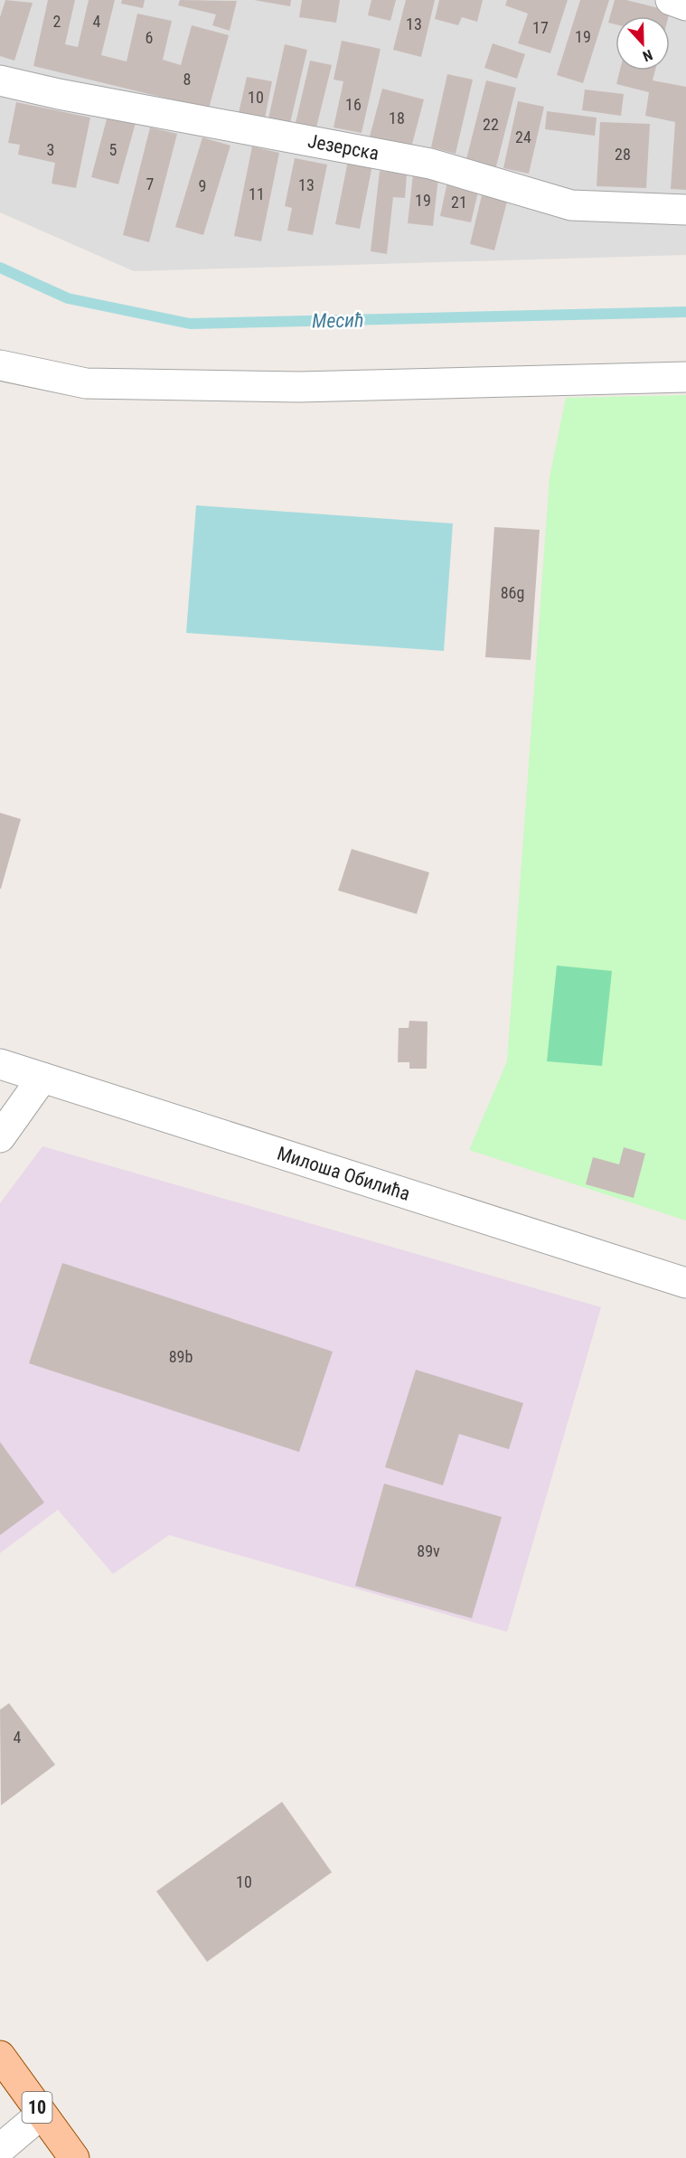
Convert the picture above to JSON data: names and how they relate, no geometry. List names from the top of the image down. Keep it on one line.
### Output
{"streets":{"main road":["10"],"street":["Језерска","Милоша Обилића"]},"water":["Месић"],"house_numbers":["2","4","13","17","19","6","8","10","16","18","22","24","3","5","28","7","13","9","11","19","21","86g","89b","89v","4","10"],"north":"bottom"}
